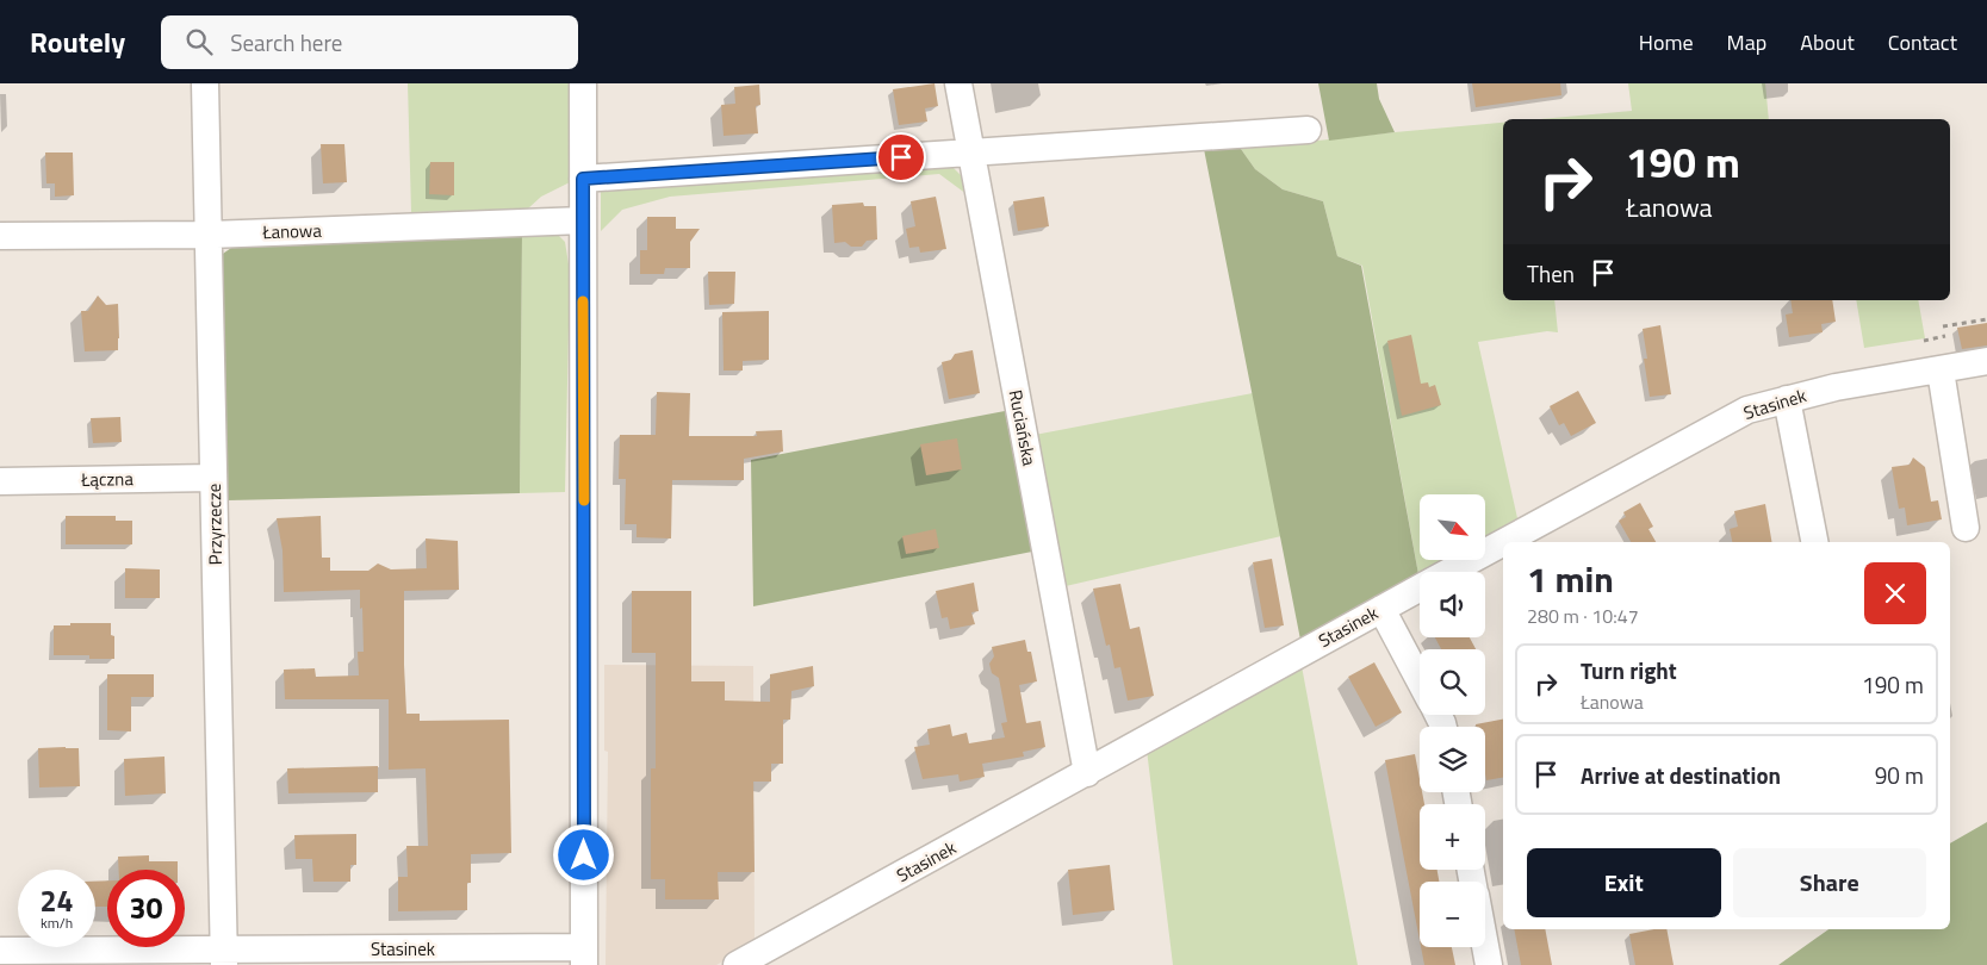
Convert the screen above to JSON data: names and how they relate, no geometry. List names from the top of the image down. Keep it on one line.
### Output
{"streets":{"street":["Łanowa","Stasinek","Ruciańska","Łączna","Przyrzecze"]},"crossings":[["Łanowa","Przyrzecze"],["Stasinek","Ruciańska"],["Stasinek","Przyrzecze"],["Łączna","Przyrzecze"]],"north":"bottom right","page":{"header":"Routely","search":"Search here","nav":["Home","Map","About","Contact"],"turn":["190 m","Łanowa"],"then":"Then","map_buttons":["+","−"],"heading":["1 min","280 m · 10:47"],"list":[{"name":"Turn right","note":"Łanowa","value":"190 m"},{"name":"Arrive at destination","value":"90 m"}],"buttons":["Exit","Share"],"speed":"24 km/h","limit":"30"}}
